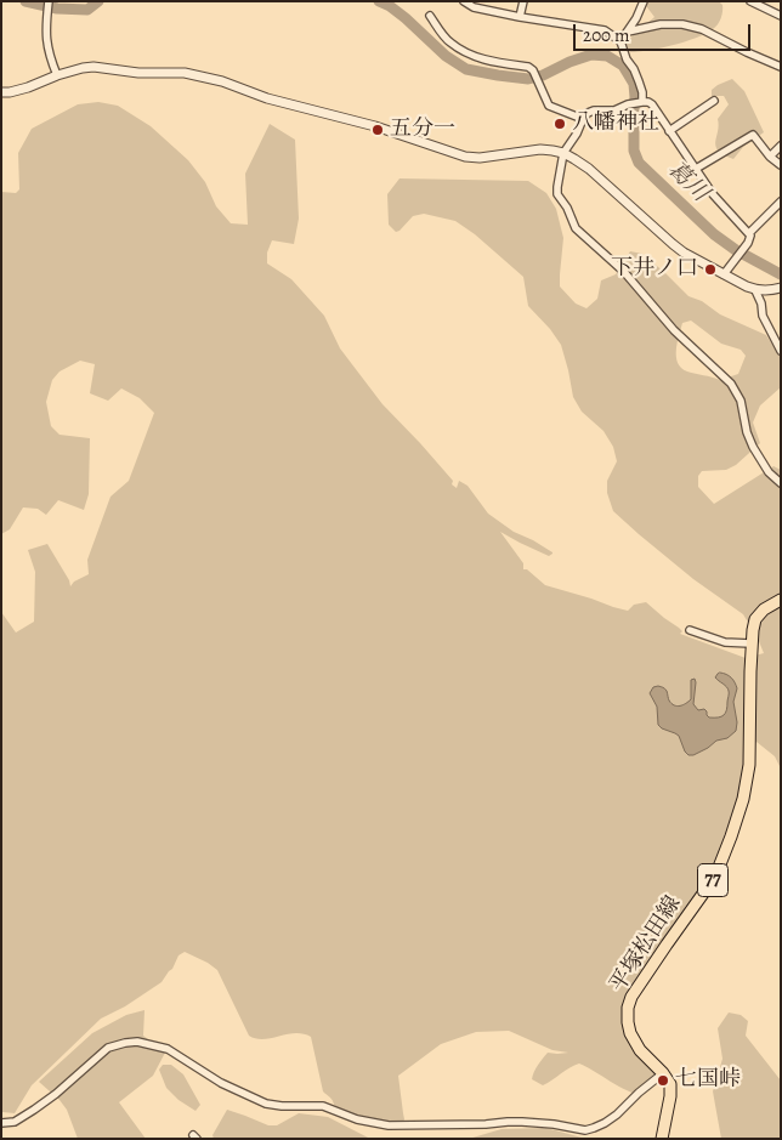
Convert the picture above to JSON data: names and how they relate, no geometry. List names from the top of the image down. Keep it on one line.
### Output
{"streets":{"main road":["77","平塚松田線"]},"water":["葛川"],"places":["八幡神社","五分一","下井ノ口","七国峠"],"scale_bar":"200 m"}
